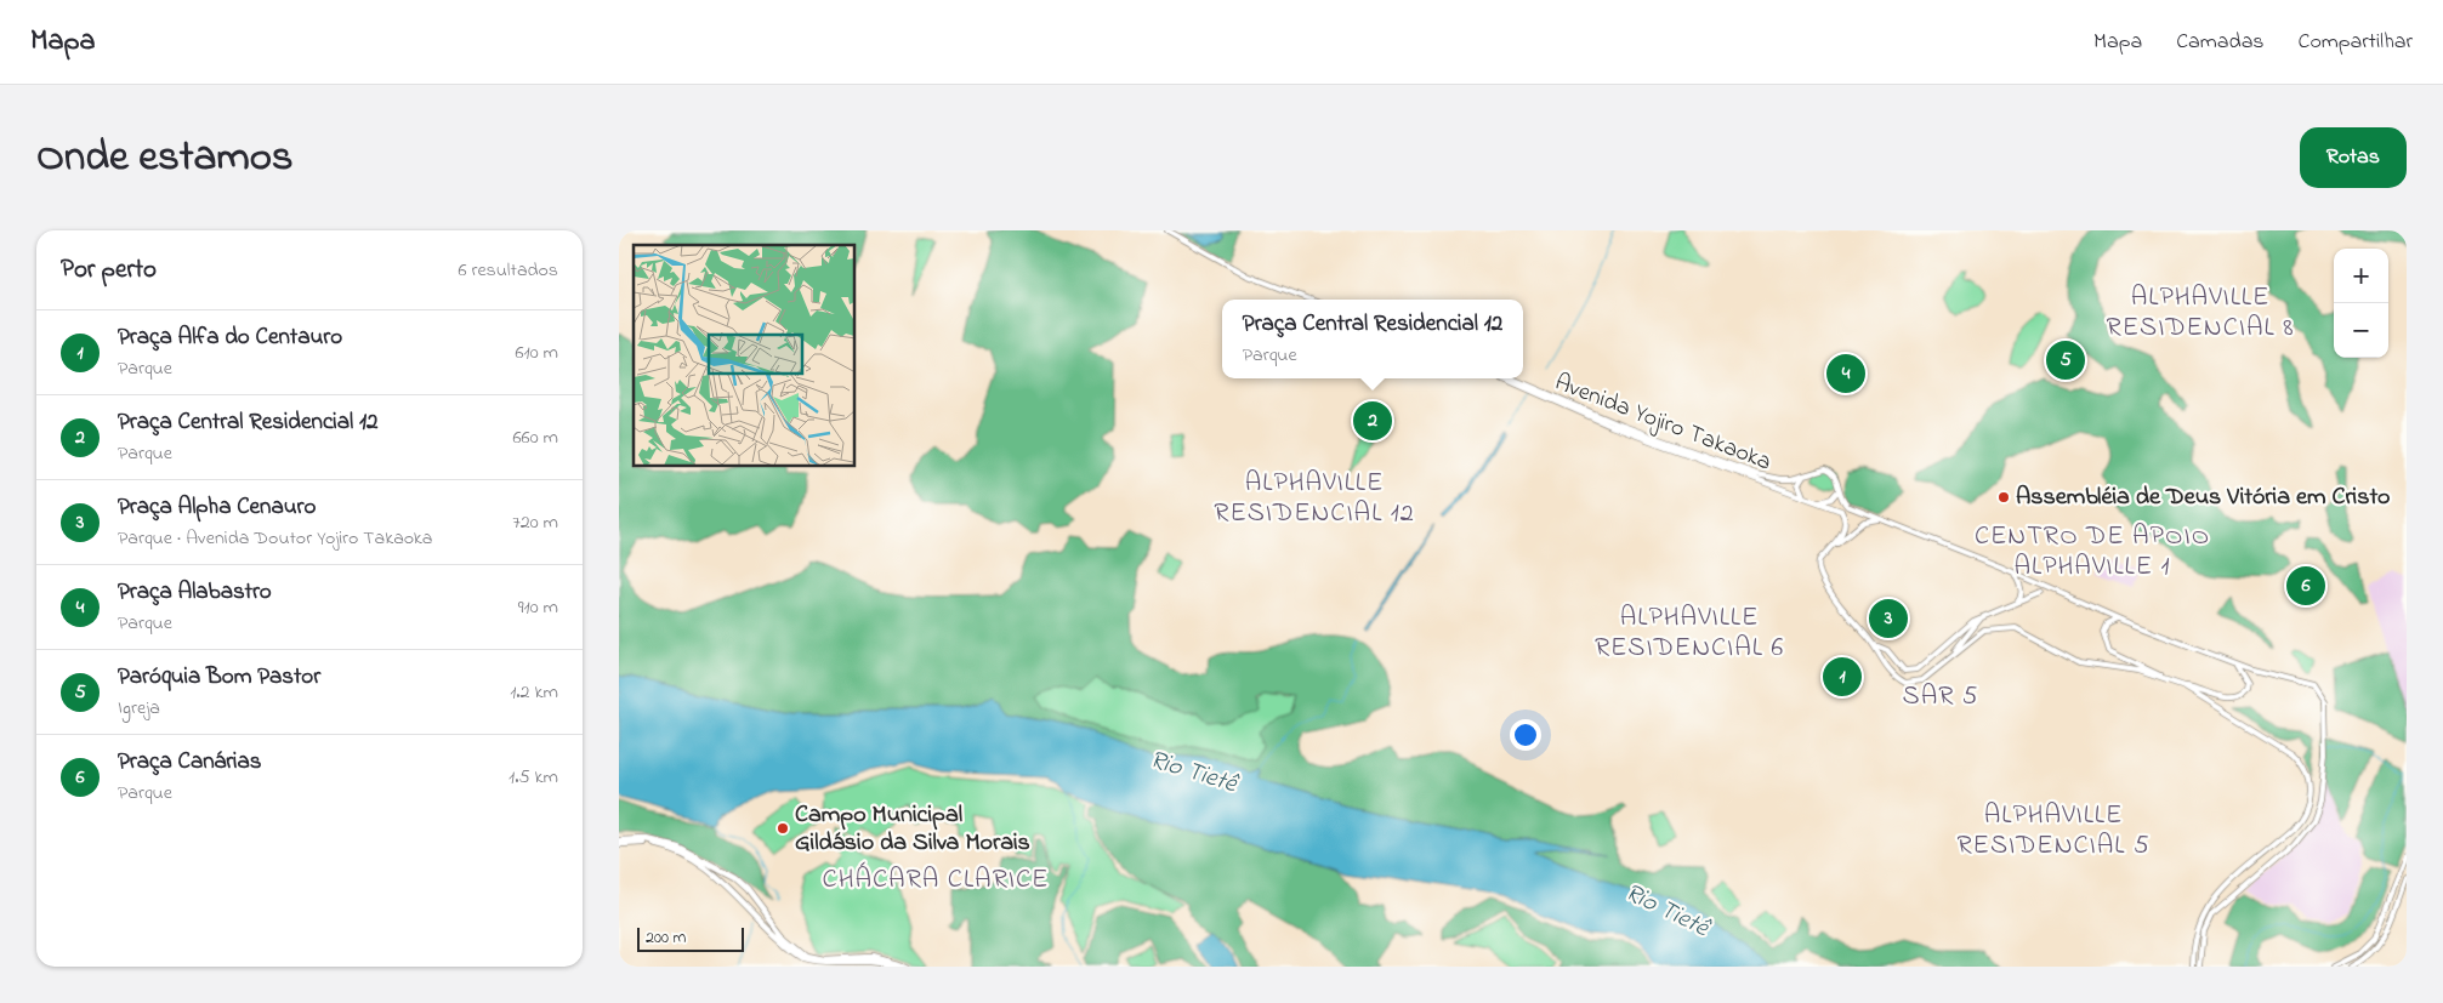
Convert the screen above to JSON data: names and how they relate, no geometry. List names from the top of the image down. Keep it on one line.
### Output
{"streets":{"main road":["Avenida Yojiro Takaoka"]},"districts":["ALPHAVILLE RESIDENCIAL 8","ALPHAVILLE RESIDENCIAL 12","CENTRO DE APOIO ALPHAVILLE 1","ALPHAVILLE RESIDENCIAL 6","SAR 5","ALPHAVILLE RESIDENCIAL 5","CHÁCARA CLARICE"],"water":["Rio Tietê"],"places":["Assembléia de Deus Vitória em Cristo","Campo Municipal Gildásio da Silva Morais"],"scale_bar":"200 m","page":{"header":"Mapa","nav":["Mapa","Camadas","Compartilhar"],"title":"Onde estamos","buttons":"Rotas","heading":["Por perto","6 resultados"],"map_buttons":["+","−"],"popup":["Praça Central Residencial 12","Parque"],"list":[{"mark":"1","name":"Praça Alfa do Centauro","note":"Parque","value":"610 m"},{"mark":"2","name":"Praça Central Residencial 12","note":"Parque","value":"660 m"},{"mark":"3","name":"Praça Alpha Cenauro","note":"Parque · Avenida Doutor Yojiro Takaoka","value":"720 m"},{"mark":"4","name":"Praça Alabastro","note":"Parque","value":"910 m"},{"mark":"5","name":"Paróquia Bom Pastor","note":"Igreja","value":"1.2 km"},{"mark":"6","name":"Praça Canárias","note":"Parque","value":"1.5 km"}],"pins":["5","4","2","6","3","1"],"scale":"200 m"}}
